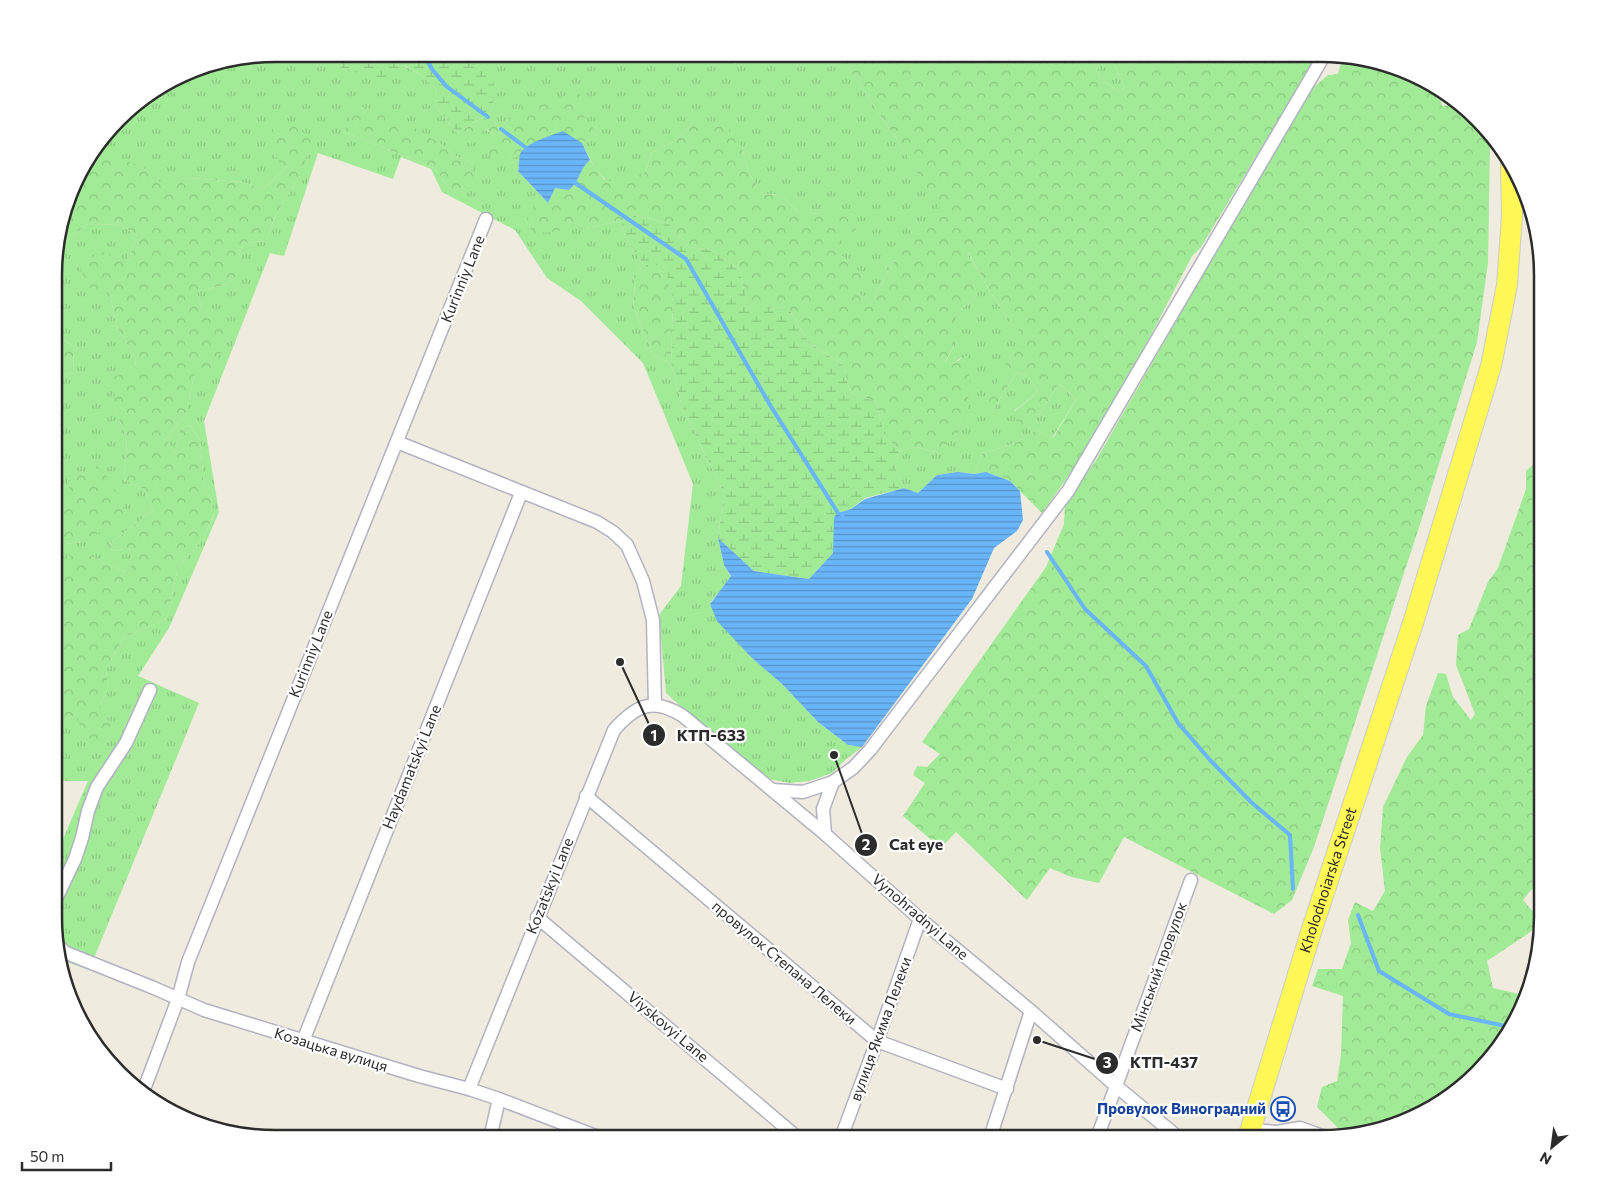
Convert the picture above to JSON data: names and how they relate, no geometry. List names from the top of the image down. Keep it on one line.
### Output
{"streets":{"main road":["Kholodnoiarska Street"],"street":["Kurinniy Lane","Haydamatskyi Lane","Kozatskyi Lane","Vynohradnyi Lane","провулок Степана Лелеки","Мінський провулок","Viyskovyi Lane","вулиця Якима Лелеки","Козацька вулиця"]},"crossings":[["Kurinniy Lane","Козацька вулиця"],["Haydamatskyi Lane","Козацька вулиця"],["Kozatskyi Lane","Vynohradnyi Lane"],["Kozatskyi Lane","провулок Степана Лелеки"],["Kozatskyi Lane","Viyskovyi Lane"],["Kozatskyi Lane","Козацька вулиця"],["Vynohradnyi Lane","Мінський провулок"],["Vynohradnyi Lane","вулиця Якима Лелеки"],["провулок Степана Лелеки","вулиця Якима Лелеки"]],"places":{"other":["КТП-633","Cat eye","КТП-437"],"bus stop":["Провулок Виноградний"]},"scale_bar":"50 m","north":"bottom left"}
